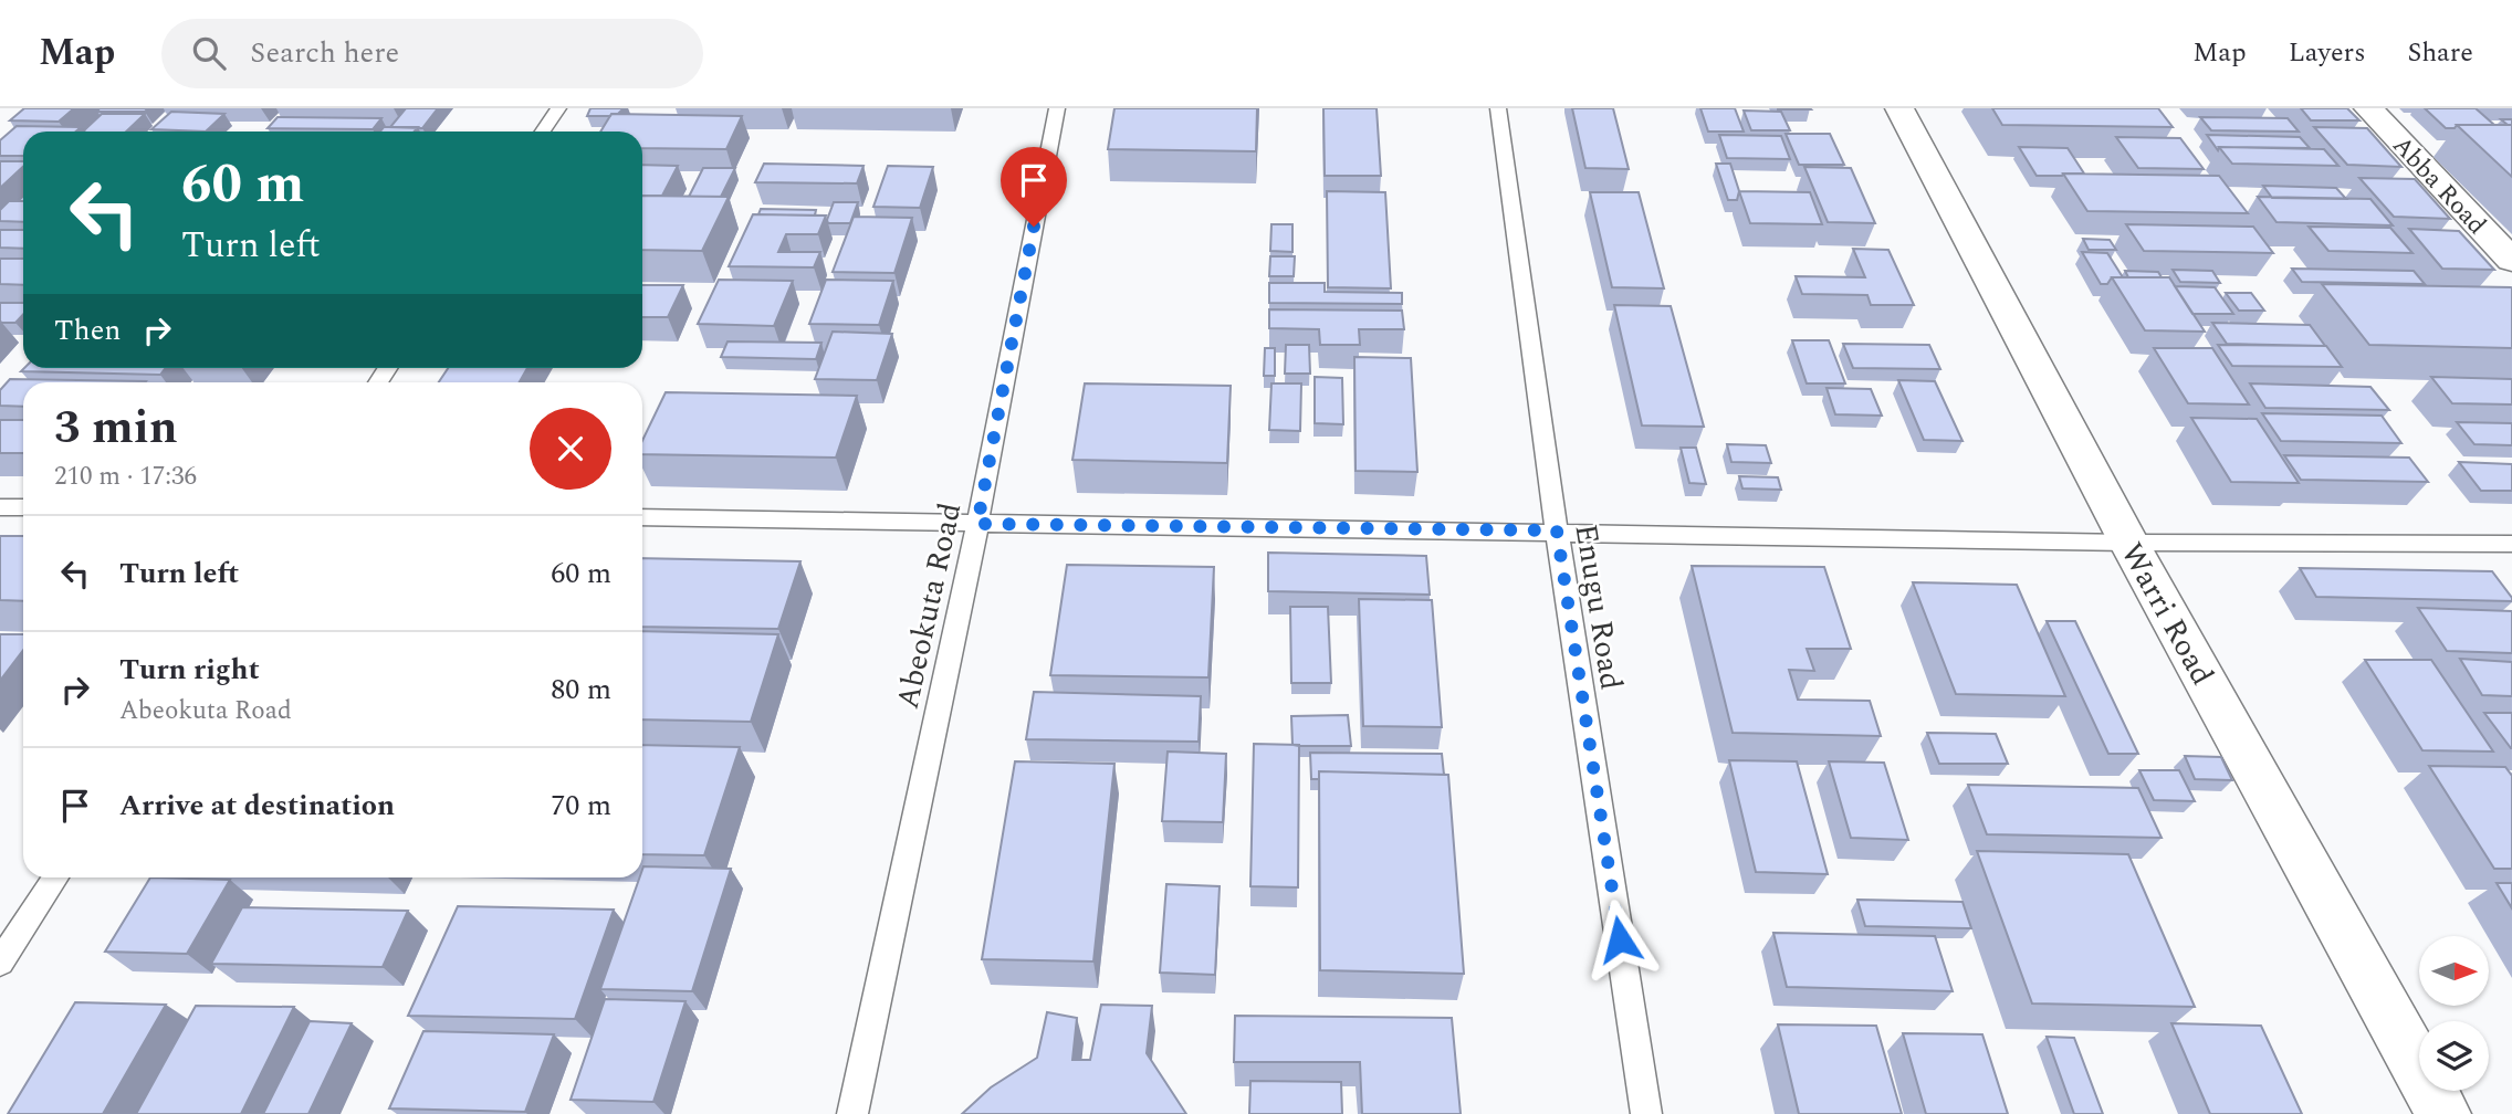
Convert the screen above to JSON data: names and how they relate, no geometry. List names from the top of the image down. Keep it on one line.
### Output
{"streets":{"street":["Abba Road","Warri Road"],"lane":["Abeokuta Road","Enugu Road"]},"north":"right","page":{"header":"Map","search":"Search here","nav":["Map","Layers","Share"],"turn":["60 m","Turn left"],"then":"Then","heading":["3 min","210 m · 17:36"],"list":[{"name":"Turn left","value":"60 m"},{"name":"Turn right","note":"Abeokuta Road","value":"80 m"},{"name":"Arrive at destination","value":"70 m"}]}}
